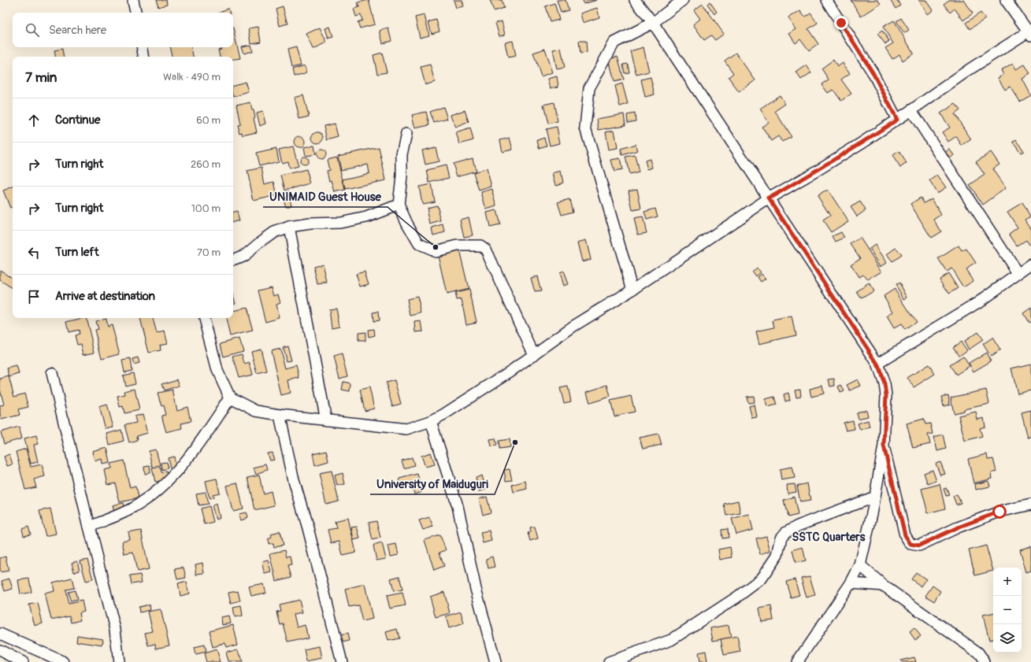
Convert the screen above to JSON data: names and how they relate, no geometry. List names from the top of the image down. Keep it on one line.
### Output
{"districts":["SSTC Quarters"],"places":["UNIMAID Guest House","University of Maiduguri"],"page":{"search":"Search here","heading":["7 min","Walk · 490 m"],"list":[["Continue","60 m"],["Turn right","260 m"],["Turn right","100 m"],["Turn left","70 m"],"Arrive at destination"],"map_buttons":["+","−"]}}
